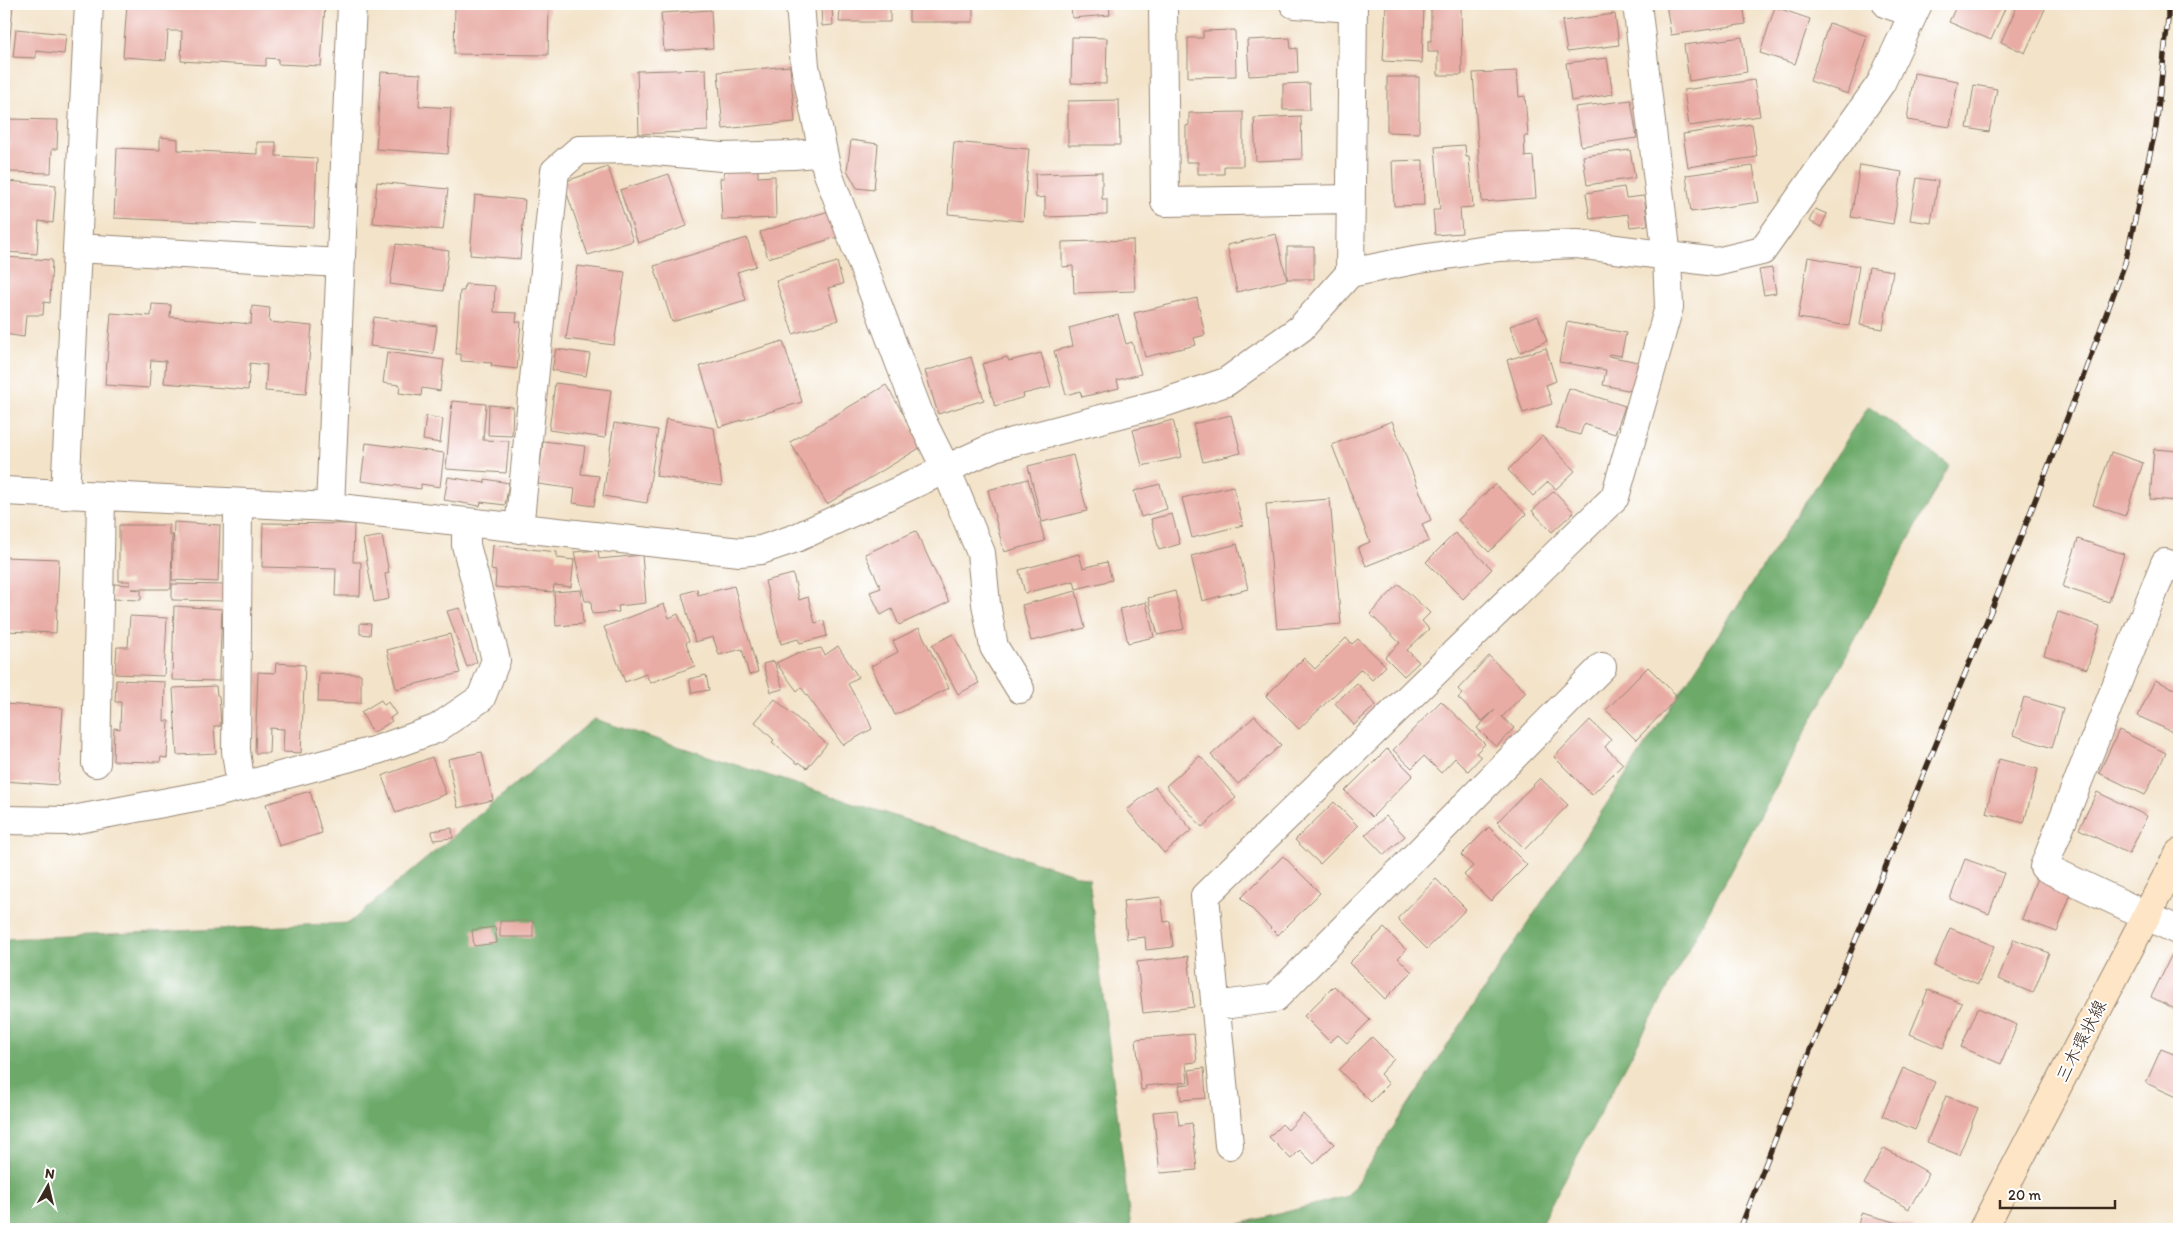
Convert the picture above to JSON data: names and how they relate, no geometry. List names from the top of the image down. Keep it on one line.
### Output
{"streets":{"main road":["三木環状線"]},"scale_bar":"20 m","north":"top"}
